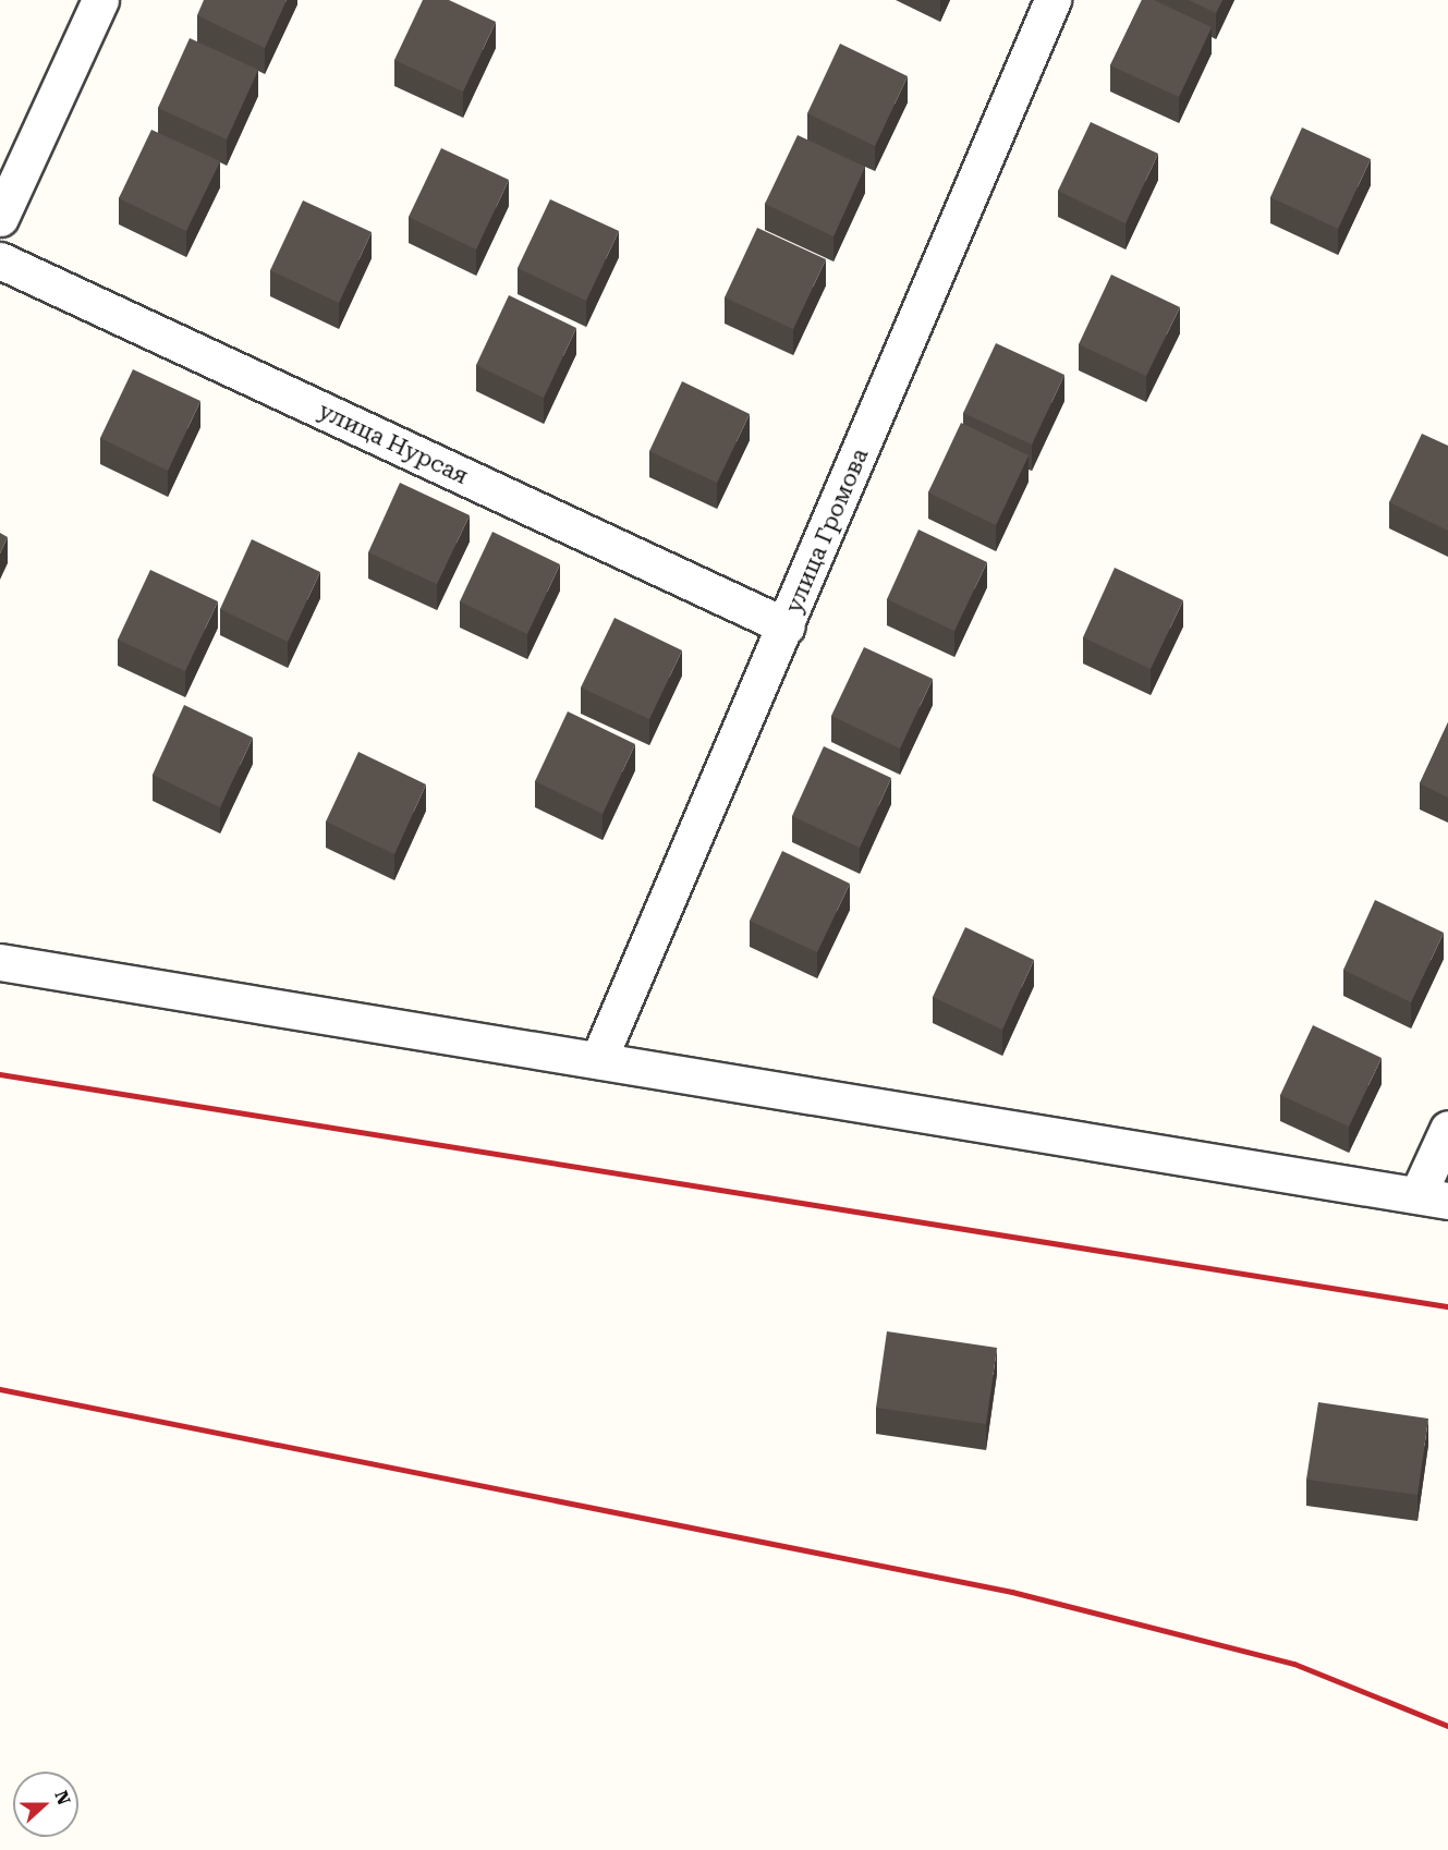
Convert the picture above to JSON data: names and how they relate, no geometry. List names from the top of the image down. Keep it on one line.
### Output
{"streets":{"street":["улица Нурсая","улица Громова"]},"crossings":[["улица Нурсая","улица Громова"]],"north":"right"}
